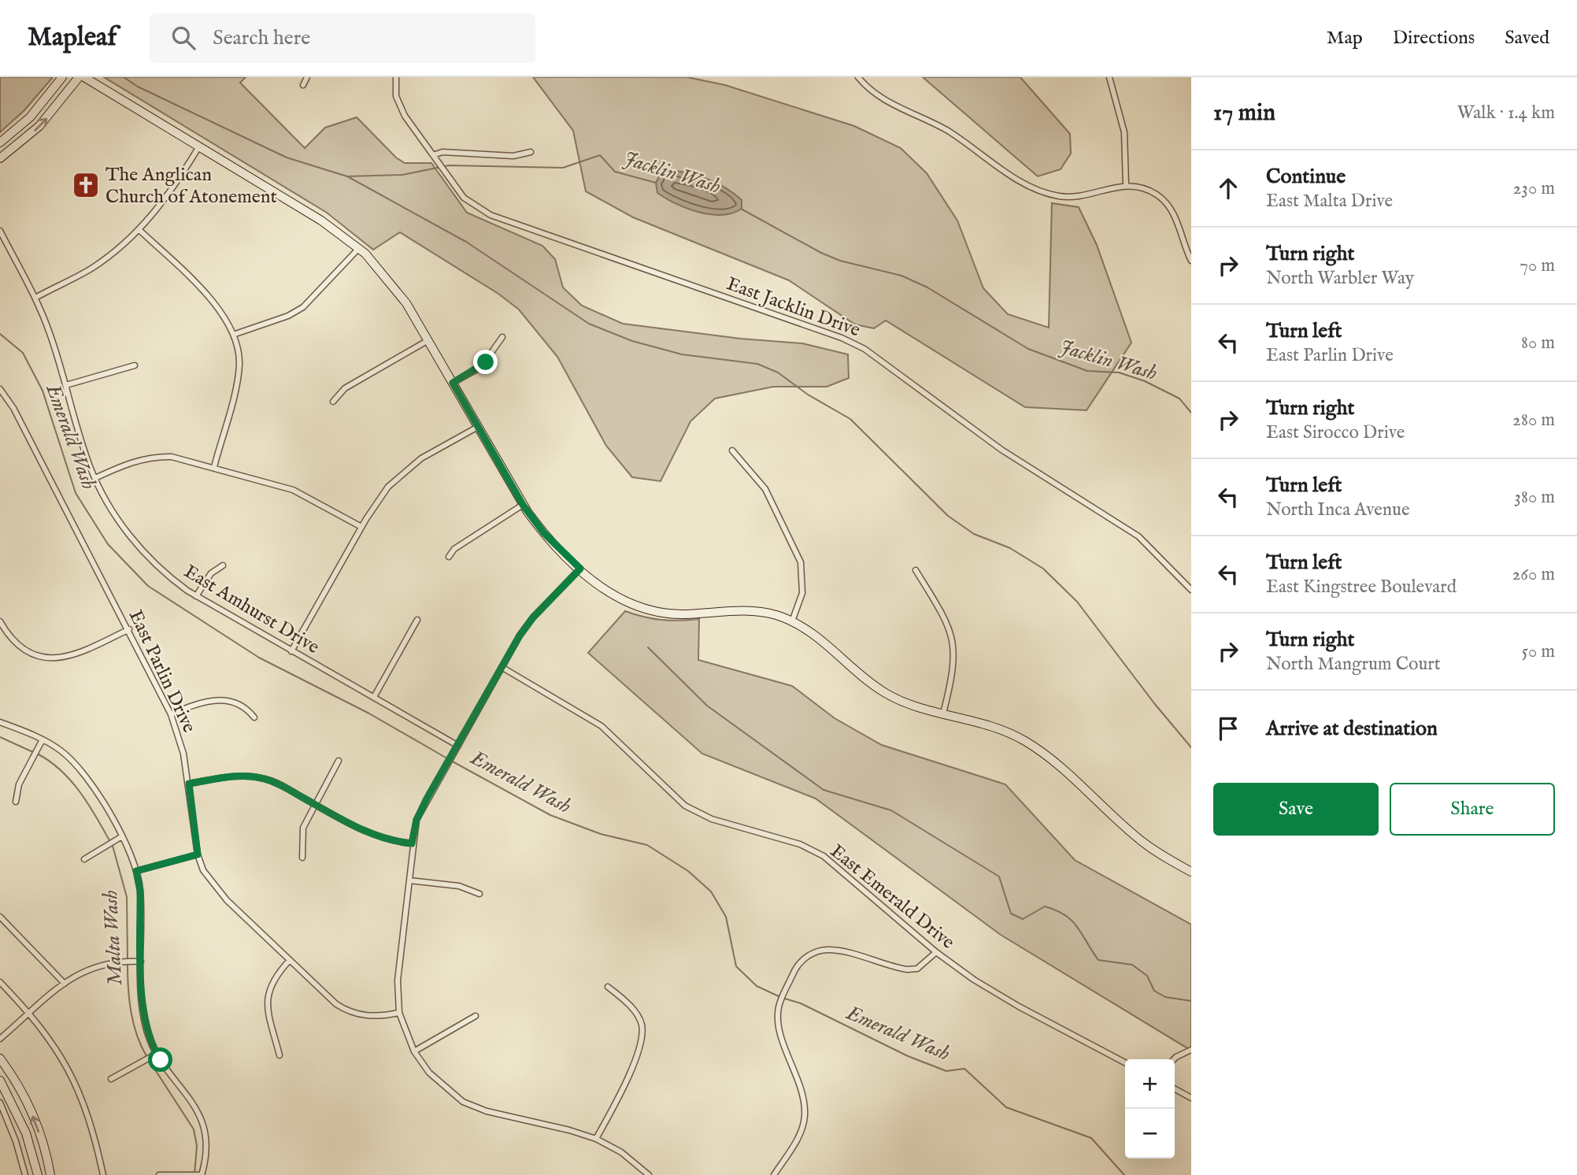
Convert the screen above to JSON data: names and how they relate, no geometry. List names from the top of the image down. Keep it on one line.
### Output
{"streets":{"street":["East Jacklin Drive","East Amhurst Drive","East Parlin Drive","East Emerald Drive"]},"water":["Jacklin Wash","Emerald Wash","Malta Wash"],"places":{"church":["The Anglican Church of Atonement"]},"page":{"header":"Mapleaf","search":"Search here","nav":["Map","Directions","Saved"],"heading":["17 min","Walk · 1.4 km"],"list":[["Continue","East Malta Drive","230 m"],["Turn right","North Warbler Way","70 m"],["Turn left","East Parlin Drive","80 m"],["Turn right","East Sirocco Drive","280 m"],["Turn left","North Inca Avenue","380 m"],["Turn left","East Kingstree Boulevard","260 m"],["Turn right","North Mangrum Court","50 m"],"Arrive at destination"],"buttons":["Save","Share"],"map_buttons":["+","−"]}}
